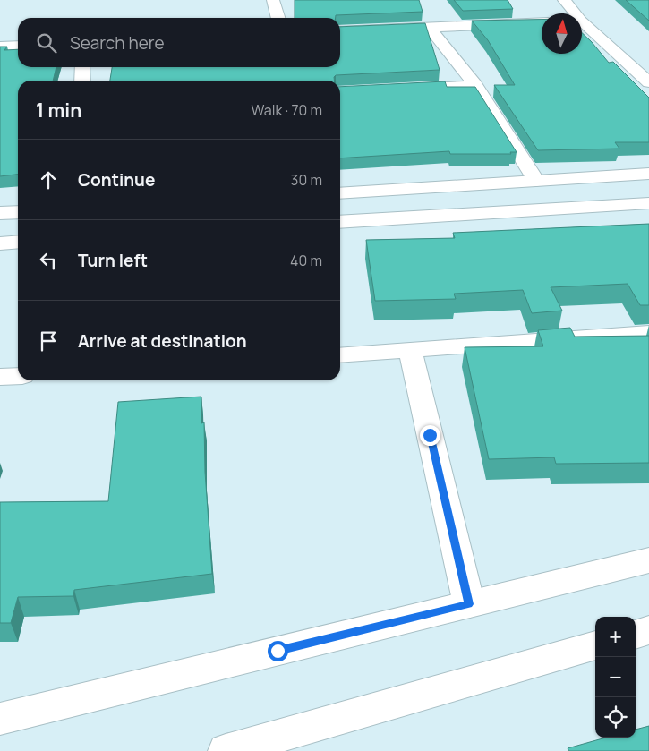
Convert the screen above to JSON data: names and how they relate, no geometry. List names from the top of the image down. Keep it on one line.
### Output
{"north":"top","page":{"search":"Search here","heading":["1 min","Walk · 70 m"],"list":[["Continue","30 m"],["Turn left","40 m"],"Arrive at destination"],"map_buttons":["+","−"]}}
